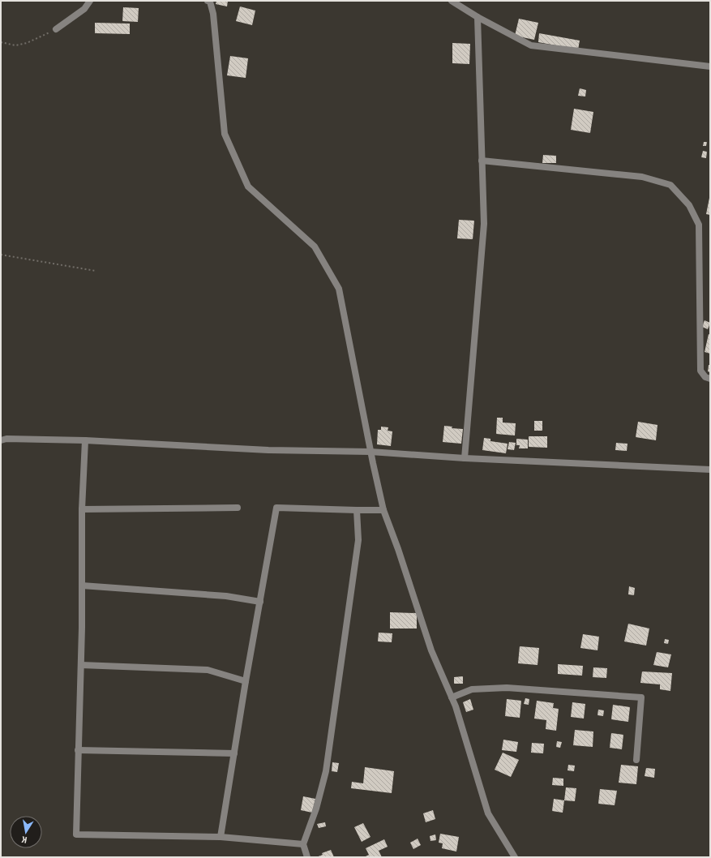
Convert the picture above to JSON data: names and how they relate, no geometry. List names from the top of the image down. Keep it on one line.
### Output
{"north":"bottom"}
